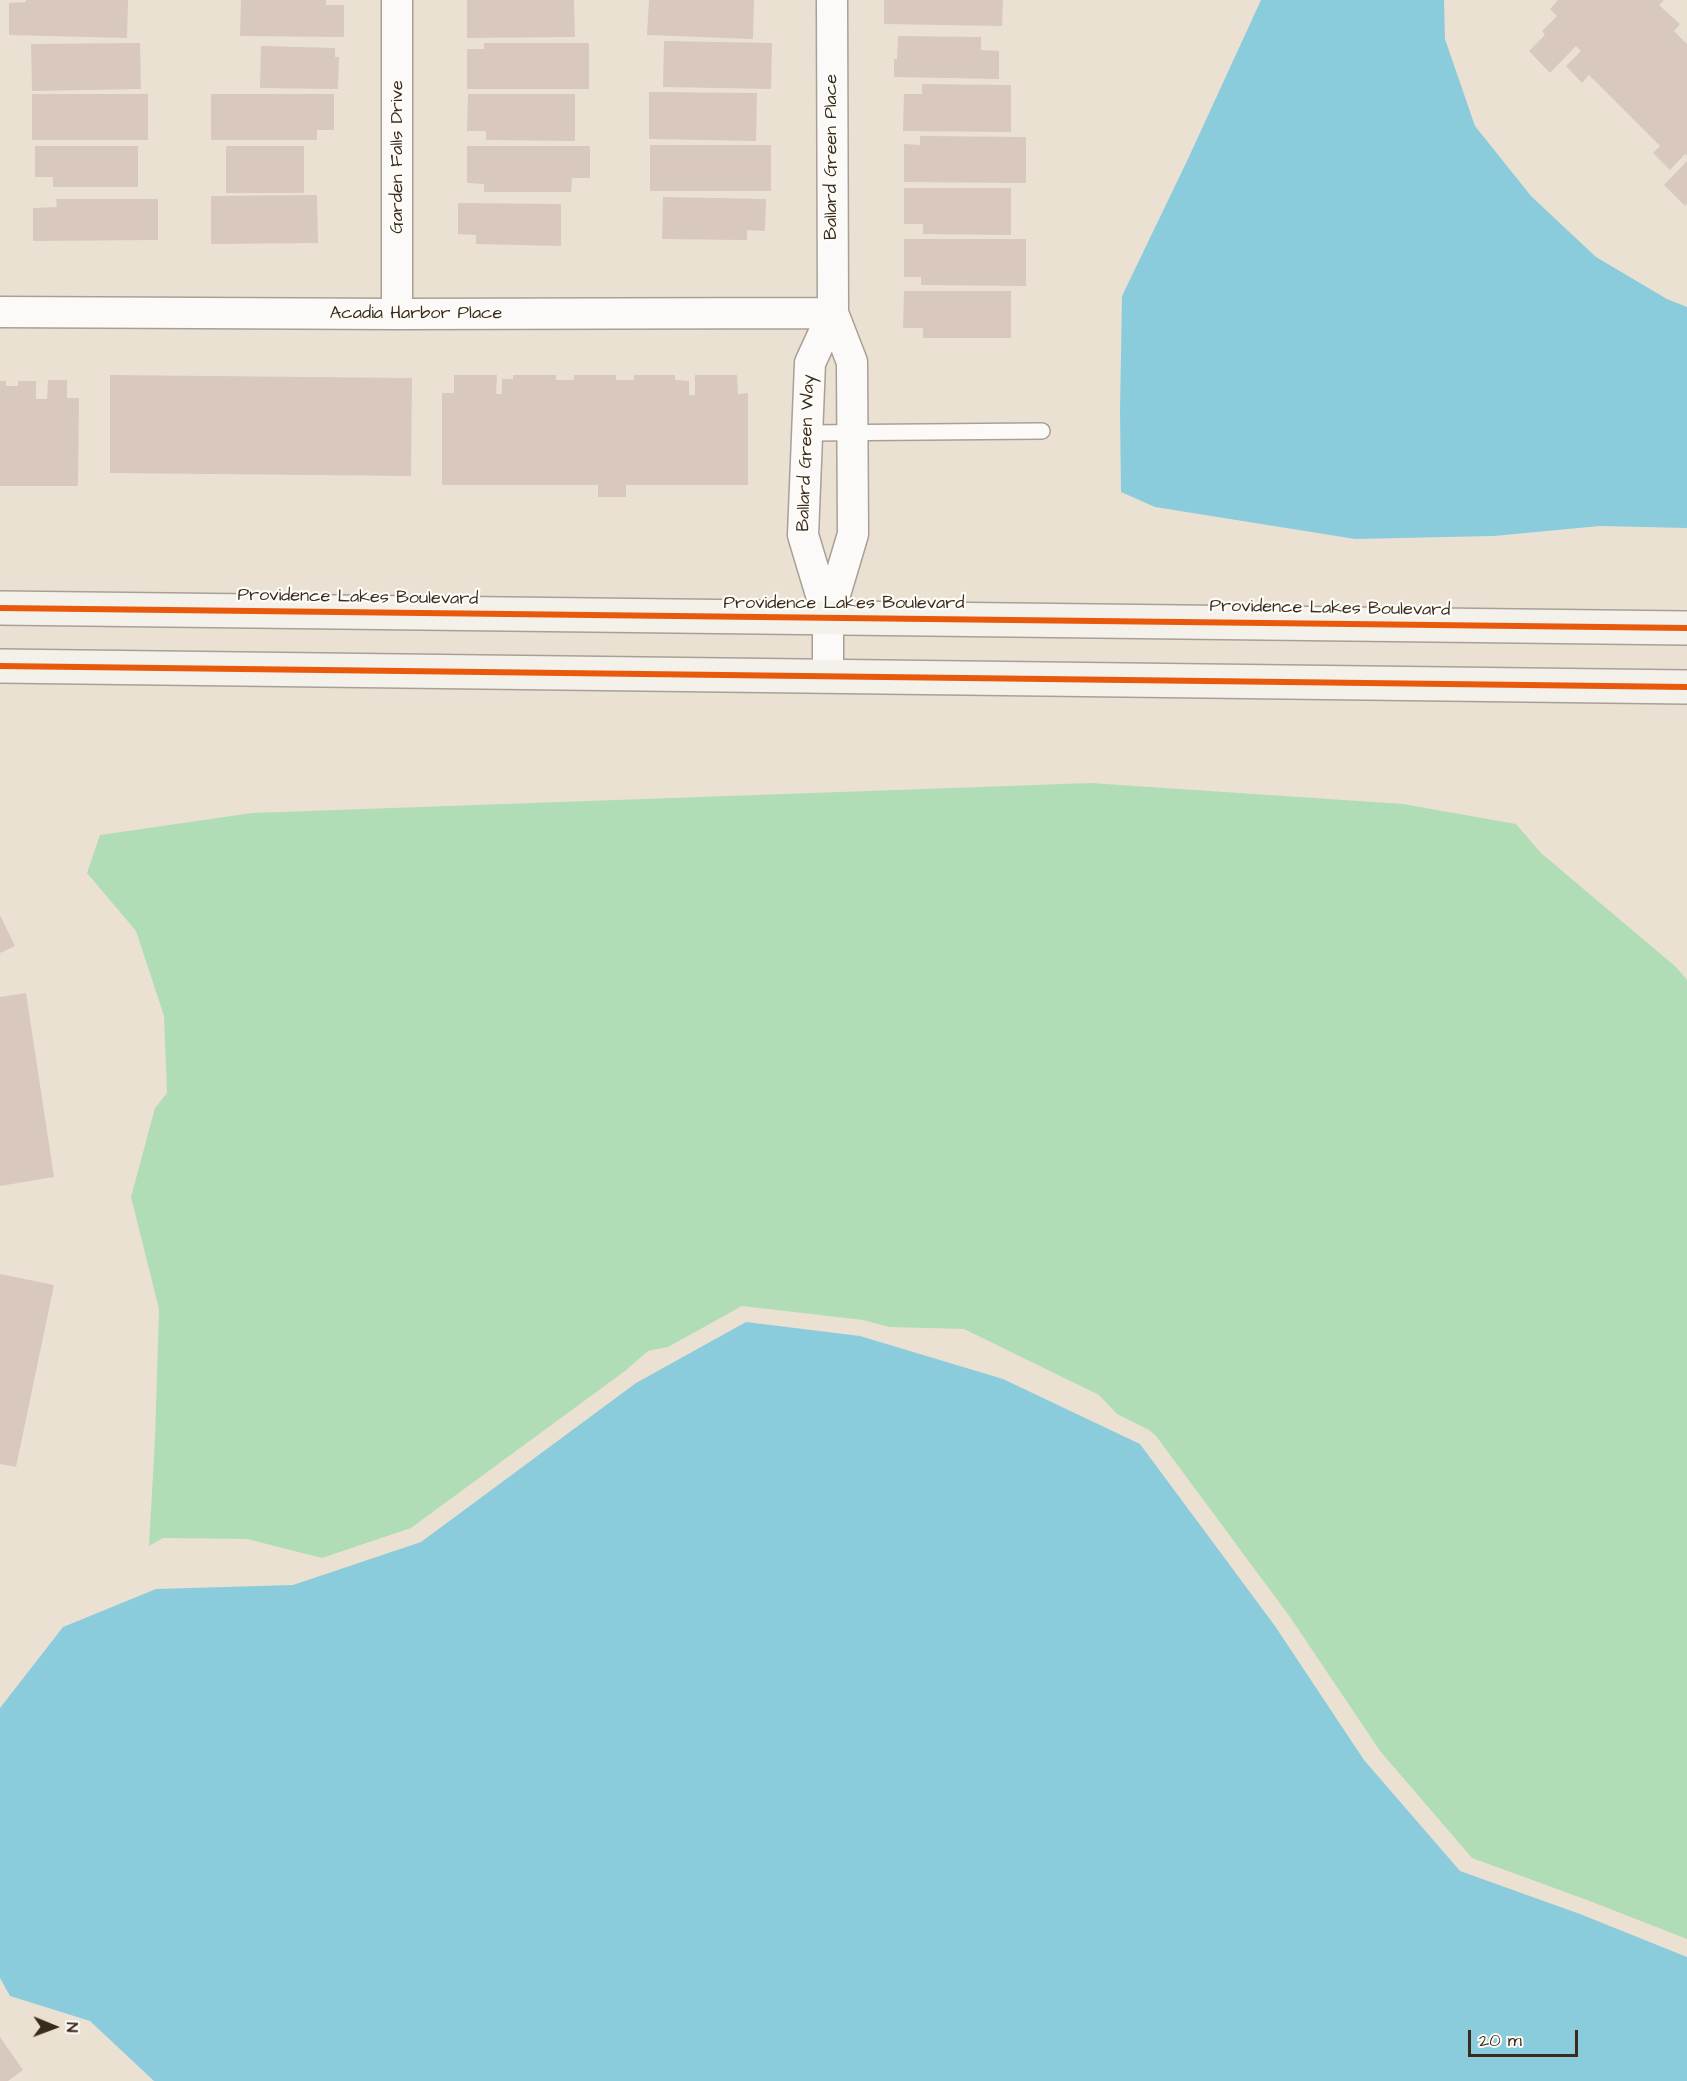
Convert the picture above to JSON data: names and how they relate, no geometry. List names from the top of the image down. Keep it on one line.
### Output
{"streets":{"street":["Garden Falls Drive","Ballard Green Place","Acadia Harbor Place","Ballard Green Way","Providence Lakes Boulevard"]},"crossings":[["Garden Falls Drive","Acadia Harbor Place"],["Ballard Green Place","Acadia Harbor Place"],["Ballard Green Place","Ballard Green Way"],["Acadia Harbor Place","Ballard Green Way"],["Ballard Green Way","Providence Lakes Boulevard"]],"scale_bar":"20 m","north":"right"}
